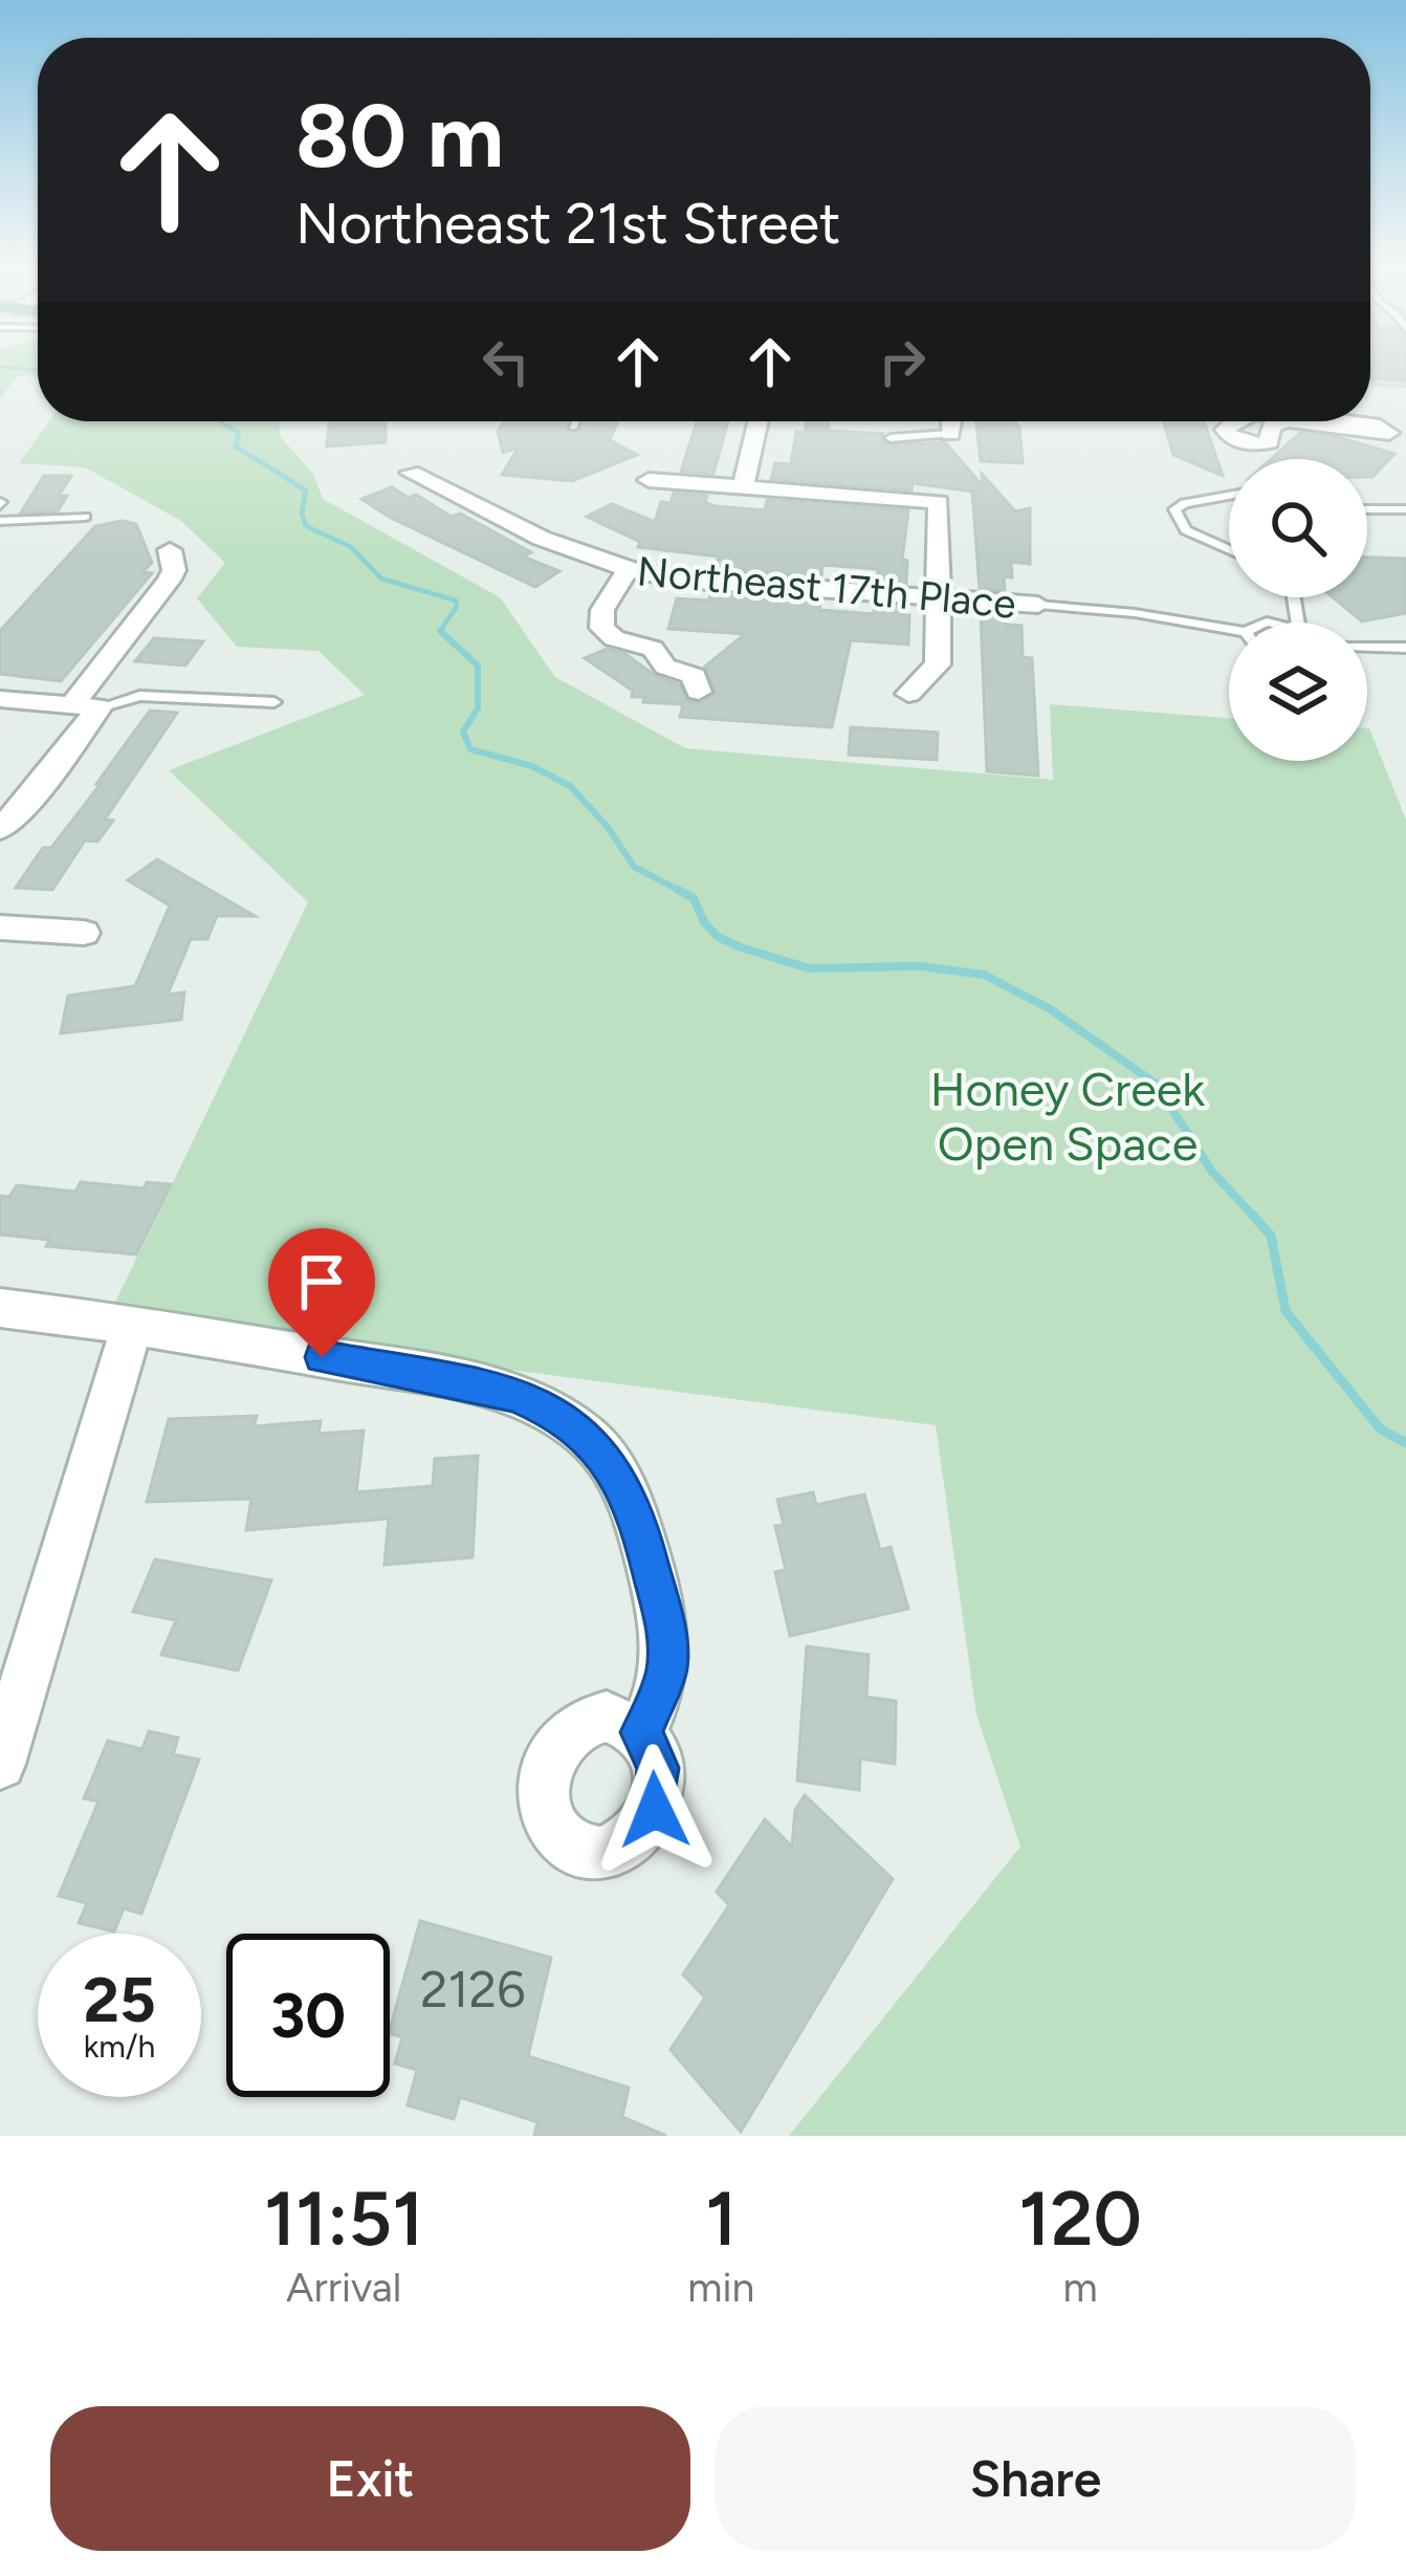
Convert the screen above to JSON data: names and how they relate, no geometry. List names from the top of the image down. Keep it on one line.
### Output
{"streets":{"street":["Northeast 17th Place"]},"parks":["Honey Creek Open Space"],"house_numbers":["2126"],"page":{"turn":["80 m","Northeast 21st Street"],"speed":"25 km/h","limit":"30","eta":["11:51","Arrival","1","min","120","m"],"buttons":["Exit","Share"]}}
